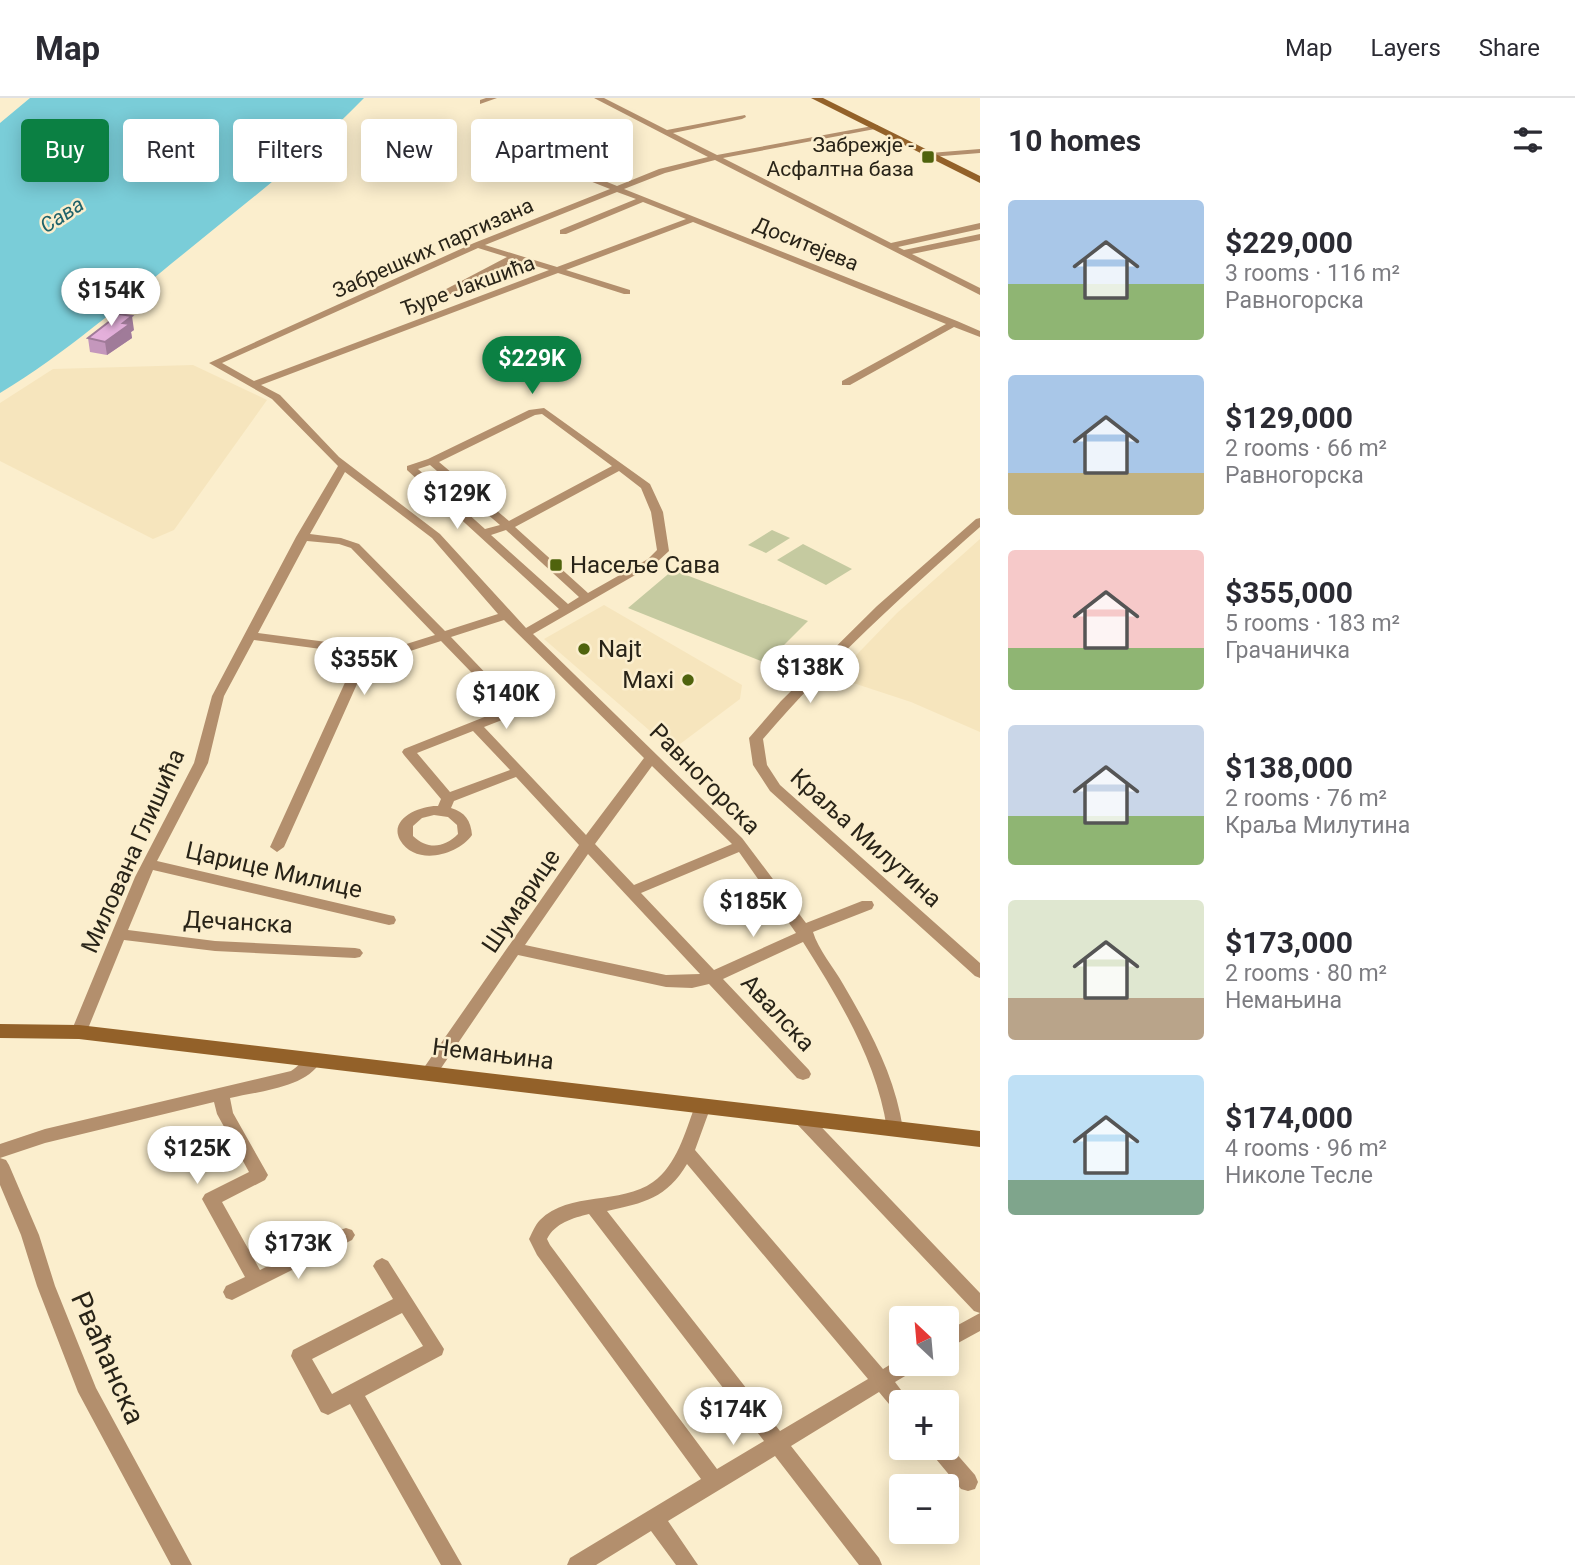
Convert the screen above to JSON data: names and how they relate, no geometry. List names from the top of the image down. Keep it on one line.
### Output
{"streets":{"street":["Доситејева","Забрешких партизана","Ђуре Јакшића","Равногорска","Краља Милутина","Милована Глишића","Царице Милице","Шумарице","Дечанска","Авалска","Немањина","Рваћанска"]},"crossings":[["Доситејева","Забрешких партизана"],["Доситејева","Ђуре Јакшића"],["Забрешких партизана","Равногорска"],["Ђуре Јакшића","Равногорска"],["Равногорска","Милована Глишића"],["Равногорска","Шумарице"],["Равногорска","Немањина"],["Милована Глишића","Царице Милице"],["Милована Глишића","Дечанска"],["Милована Глишића","Немањина"],["Шумарице","Авалска"],["Шумарице","Немањина"]],"water":["Сава"],"places":{"transit":["Забрежје - Асфалтна база","Насеље Сава"],"other":["Najt","Maxi"]},"north":"top left","page":{"header":"Map","nav":["Map","Layers","Share"],"heading":"10 homes","chip":["Buy","Rent","Filters","New","Apartment"],"list":[{"name":"$229,000","note":"3 rooms · 116 m² · Равногорска"},{"name":"$129,000","note":"2 rooms · 66 m² · Равногорска"},{"name":"$355,000","note":"5 rooms · 183 m² · Грачаничка"},{"name":"$138,000","note":"2 rooms · 76 m² · Краља Милутина"},{"name":"$173,000","note":"2 rooms · 80 m² · Немањина"},{"name":"$174,000","note":"4 rooms · 96 m² · Николе Тесле"}],"price":["$154K","$229K","$129K","$355K","$138K","$140K","$185K","$125K","$173K","$174K"],"map_buttons":["+","−"]}}
